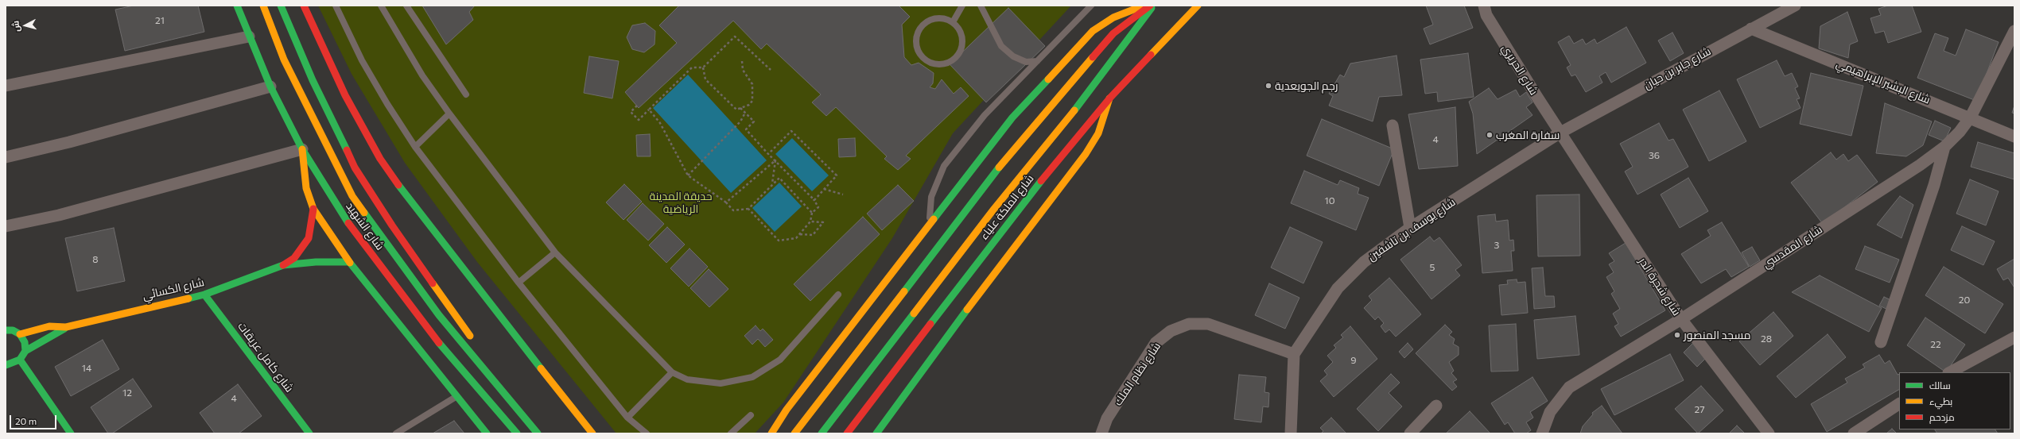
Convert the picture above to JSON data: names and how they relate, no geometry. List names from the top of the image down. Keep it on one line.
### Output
{"streets":{"main road":["شارع الملكة علياء","شارع الشهيد","شارع الكسائي","شارع كامل عريقات"],"street":["شارع جابر بن حيان","شارع الحريري","شارع البشير الإبراهيمي","شارع يوسف بن تاشفين","شارع المقدسي","شارع شجرة الدر","شارع نظام الملك"]},"crossings":[["شارع جابر بن حيان","شارع الحريري"],["شارع جابر بن حيان","شارع البشير الإبراهيمي"],["شارع جابر بن حيان","شارع يوسف بن تاشفين"],["شارع جابر بن حيان","شارع شجرة الدر"],["شارع الحريري","شارع يوسف بن تاشفين"],["شارع الحريري","شارع شجرة الدر"],["شارع البشير الإبراهيمي","شارع المقدسي"],["شارع يوسف بن تاشفين","شارع شجرة الدر"],["شارع يوسف بن تاشفين","شارع نظام الملك"],["شارع المقدسي","شارع شجرة الدر"],["شارع الكسائي","شارع كامل عريقات"]],"parks":["حديقة المدينة الرياضية"],"places":["رجم الجويعدية","سفارة المغرب","مسجد المنصور"],"house_numbers":["21","4","36","10","3","8","5","20","28","22","9","14","12","4","27"],"legend":["سالك","بطيء","مزدحم"],"scale_bar":"20 m","north":"left"}
